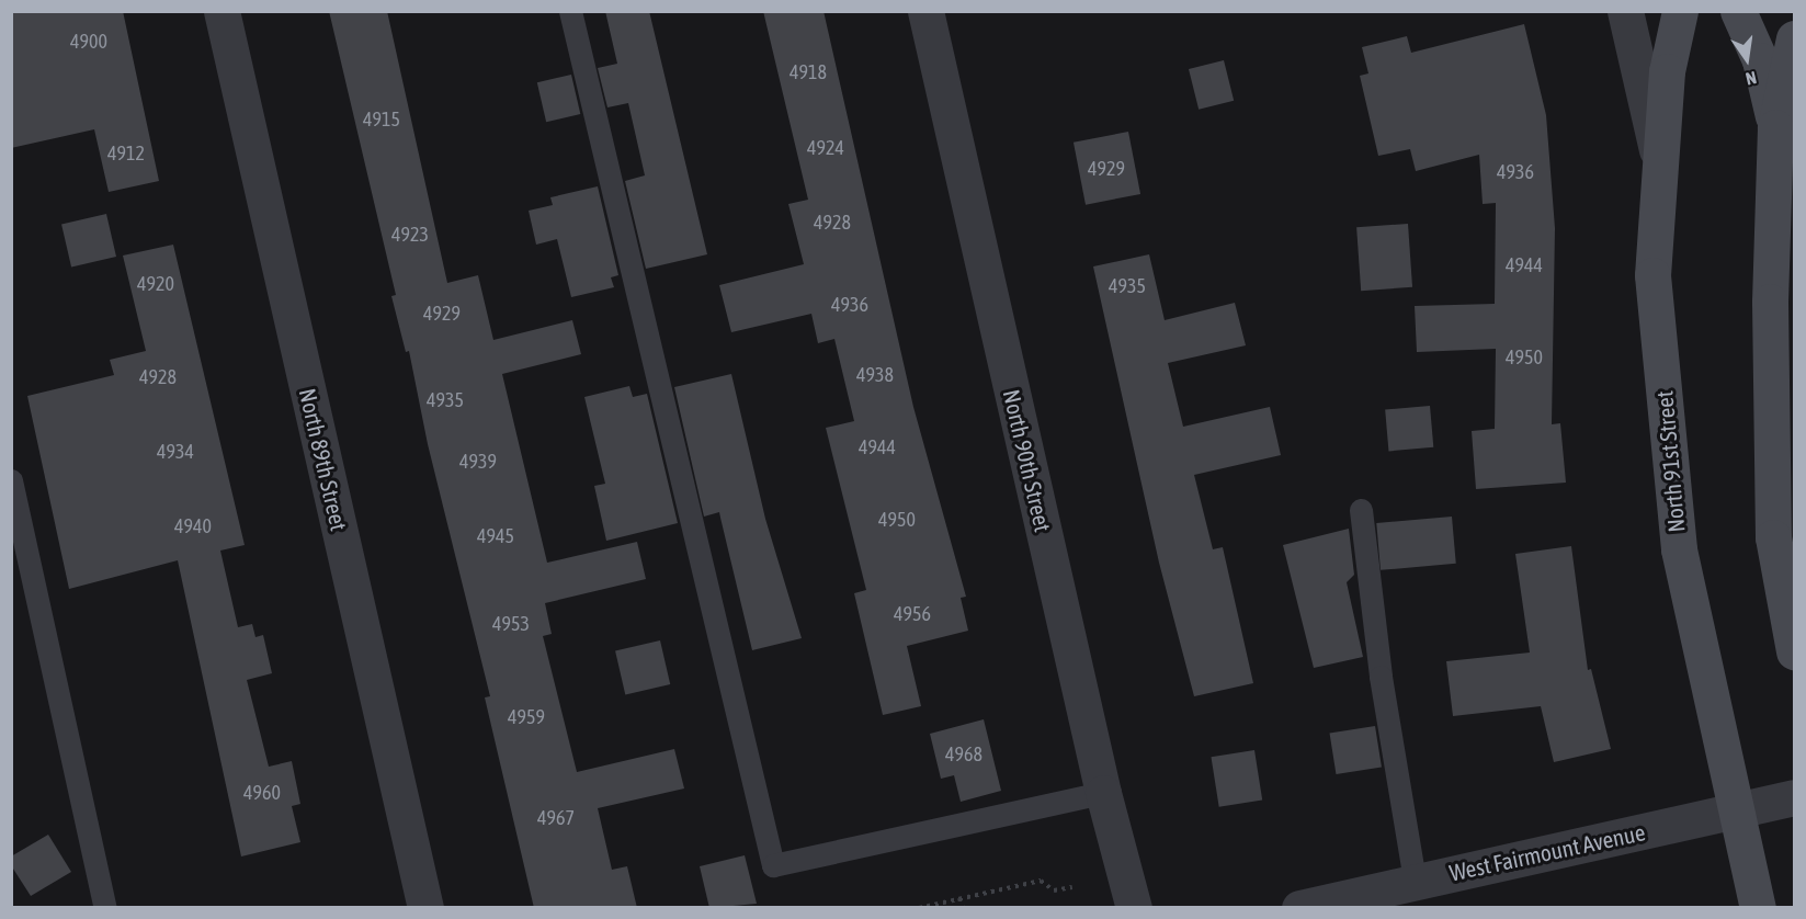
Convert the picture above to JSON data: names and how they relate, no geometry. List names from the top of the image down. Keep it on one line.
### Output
{"streets":{"main road":["North 91st Street"],"street":["North 89th Street","North 90th Street","West Fairmount Avenue"]},"crossings":[["North 91st Street","West Fairmount Avenue"]],"house_numbers":["4900","4918","4915","4924","4912","4929","4936","4928","4923","4944","4920","4935","4936","4929","4950","4938","4928","4935","4944","4934","4939","4950","4940","4945","4956","4953","4959","4968","4960","4967"],"north":"bottom"}
